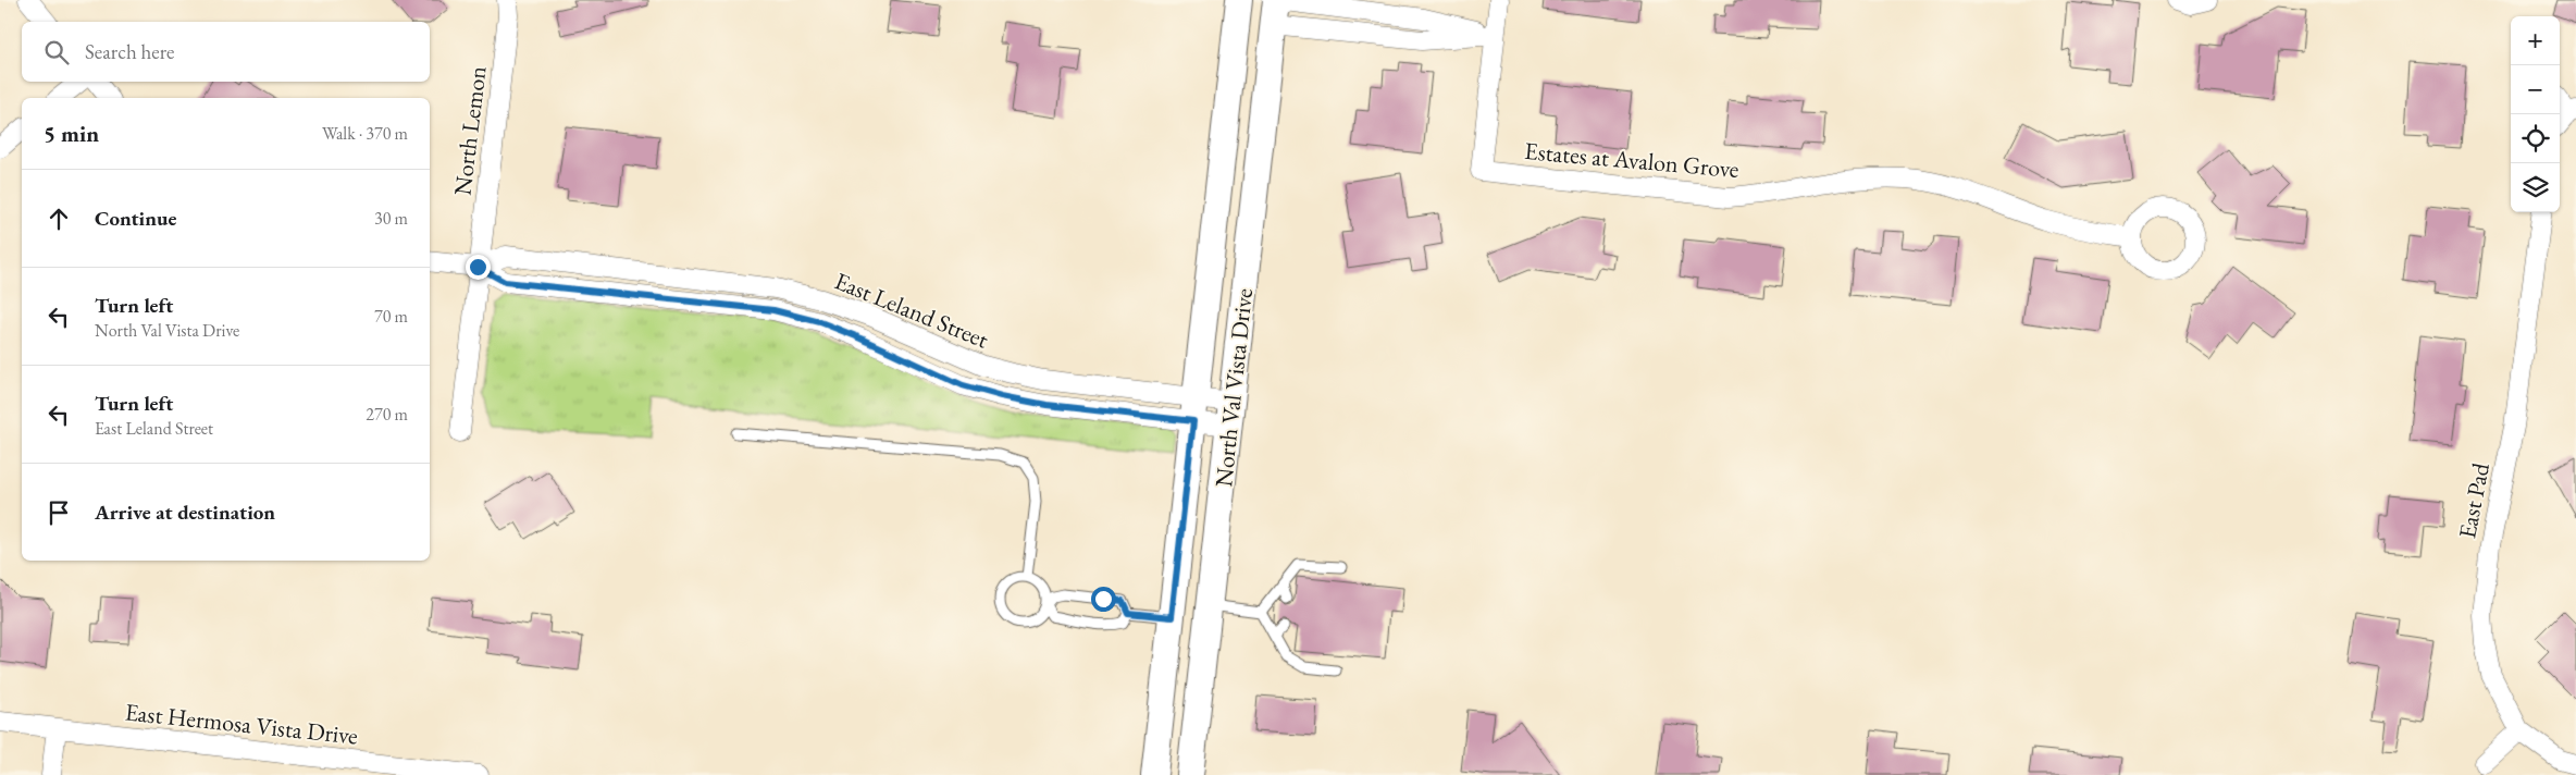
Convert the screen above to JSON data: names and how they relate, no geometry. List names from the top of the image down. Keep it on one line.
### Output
{"streets":{"main road":["North Val Vista Drive"],"street":["North Lemon","Estates at Avalon Grove","East Leland Street","East Pad","East Hermosa Vista Drive"]},"crossings":[["North Lemon","East Leland Street"],["East Leland Street","North Val Vista Drive"]],"page":{"map_buttons":["+","−"],"search":"Search here","heading":["5 min","Walk · 370 m"],"list":[["Continue","30 m"],["Turn left","North Val Vista Drive","70 m"],["Turn left","East Leland Street","270 m"],"Arrive at destination"]}}
